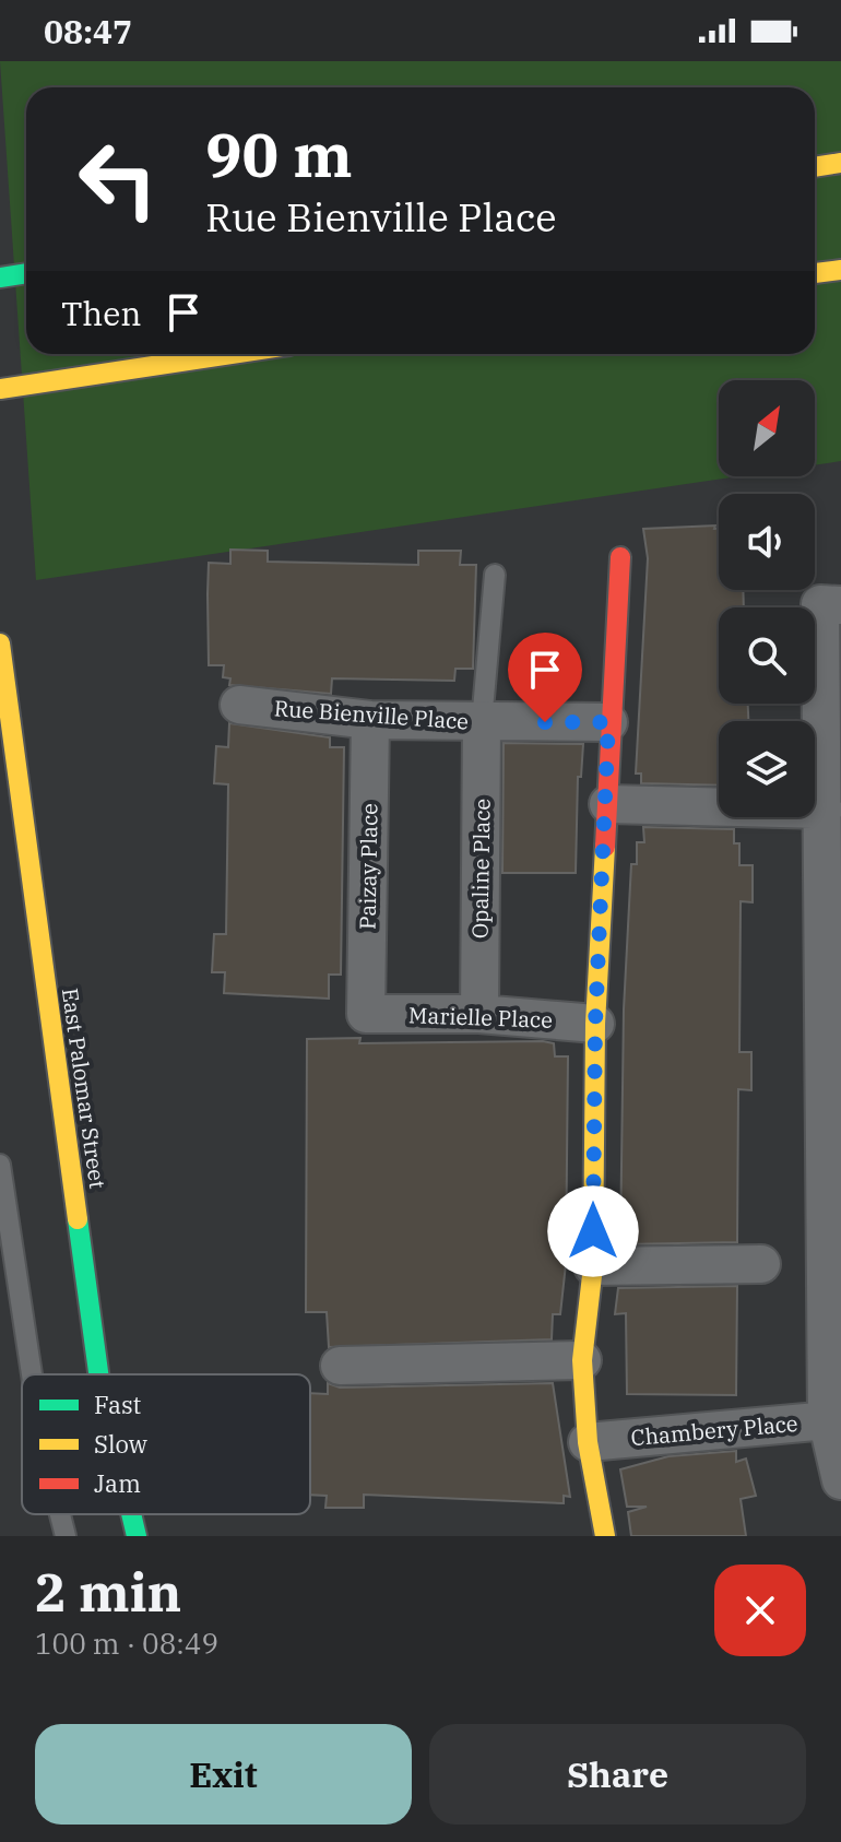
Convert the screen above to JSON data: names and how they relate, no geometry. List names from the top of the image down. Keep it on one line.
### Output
{"streets":{"street":["Rue Bienville Place","Paizay Place","Opaline Place","Marielle Place","East Palomar Street","Chambery Place"]},"crossings":[["Rue Bienville Place","Paizay Place"],["Rue Bienville Place","Opaline Place"],["Paizay Place","Marielle Place"],["Opaline Place","Marielle Place"]],"legend":["Fast","Slow","Jam"],"north":"top right","page":{"status":"08:47","turn":["90 m","Rue Bienville Place"],"then":"Then","heading":["2 min","100 m · 08:49"],"buttons":["Exit","Share"]}}
